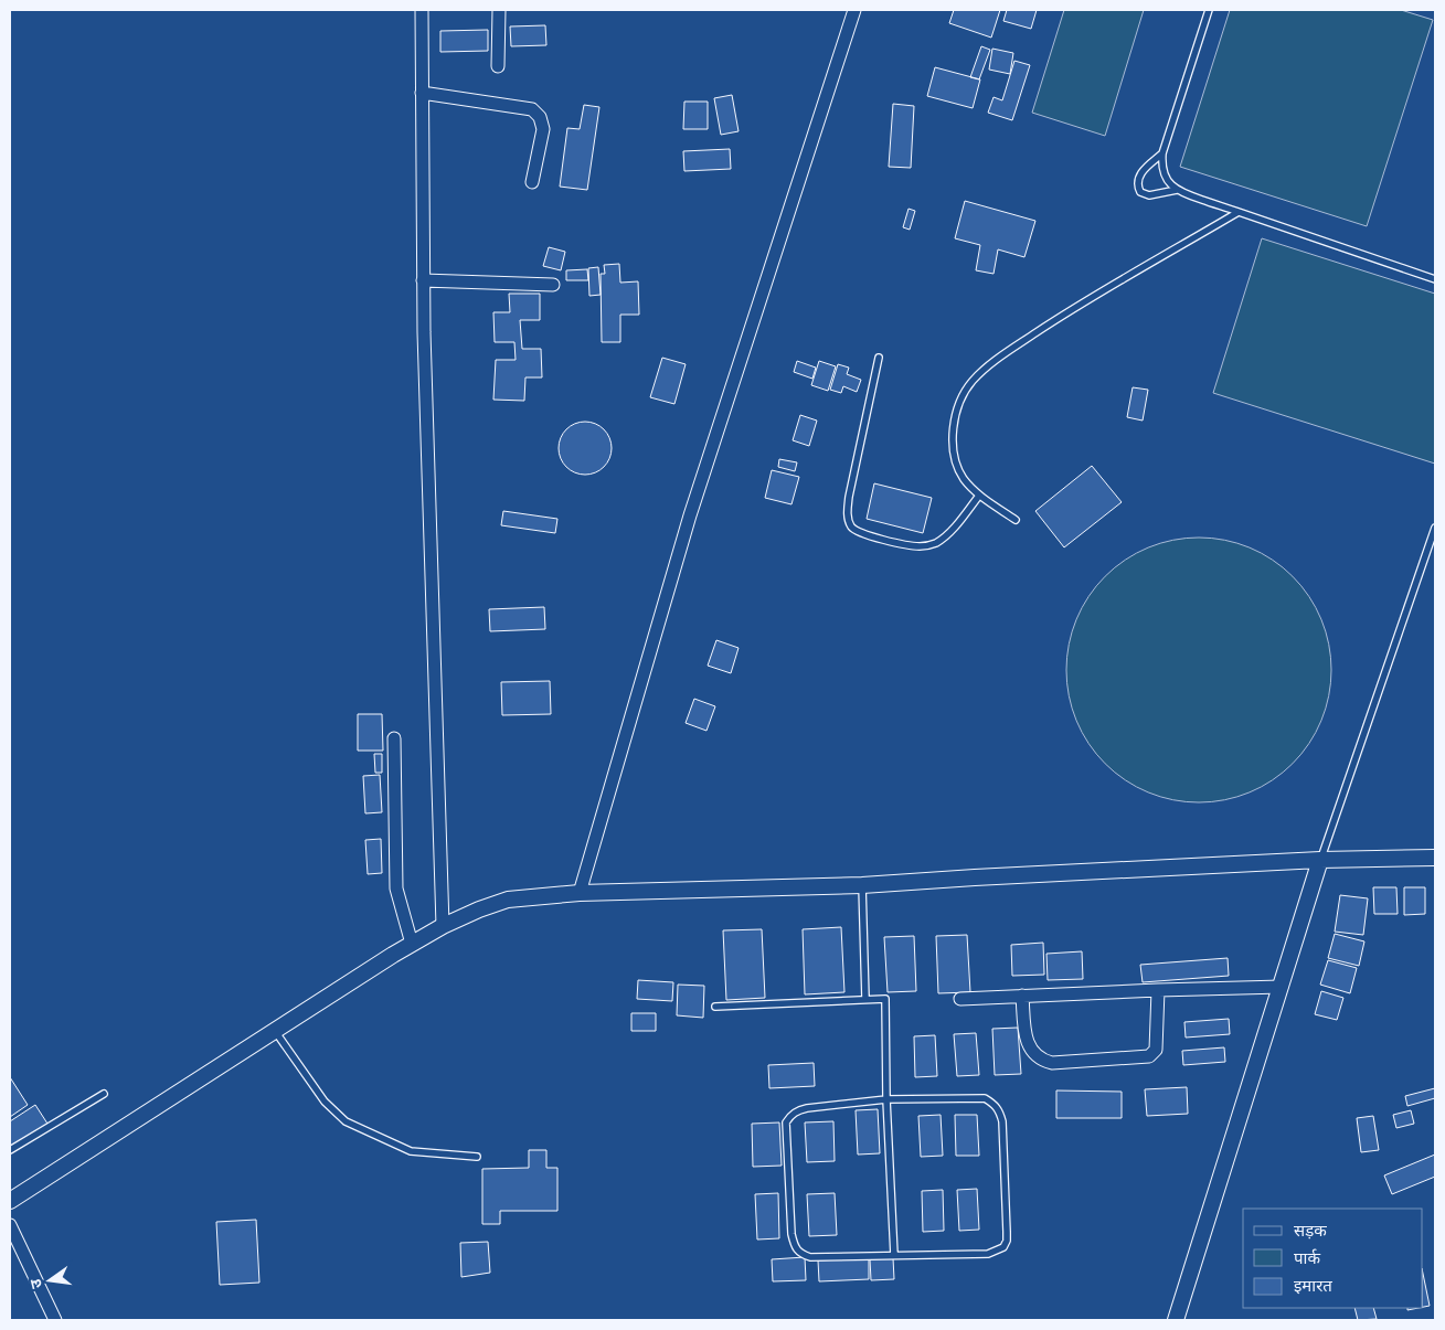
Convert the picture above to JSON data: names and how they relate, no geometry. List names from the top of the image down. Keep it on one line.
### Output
{"legend":["सड़क","पार्क","इमारत"],"north":"left"}
